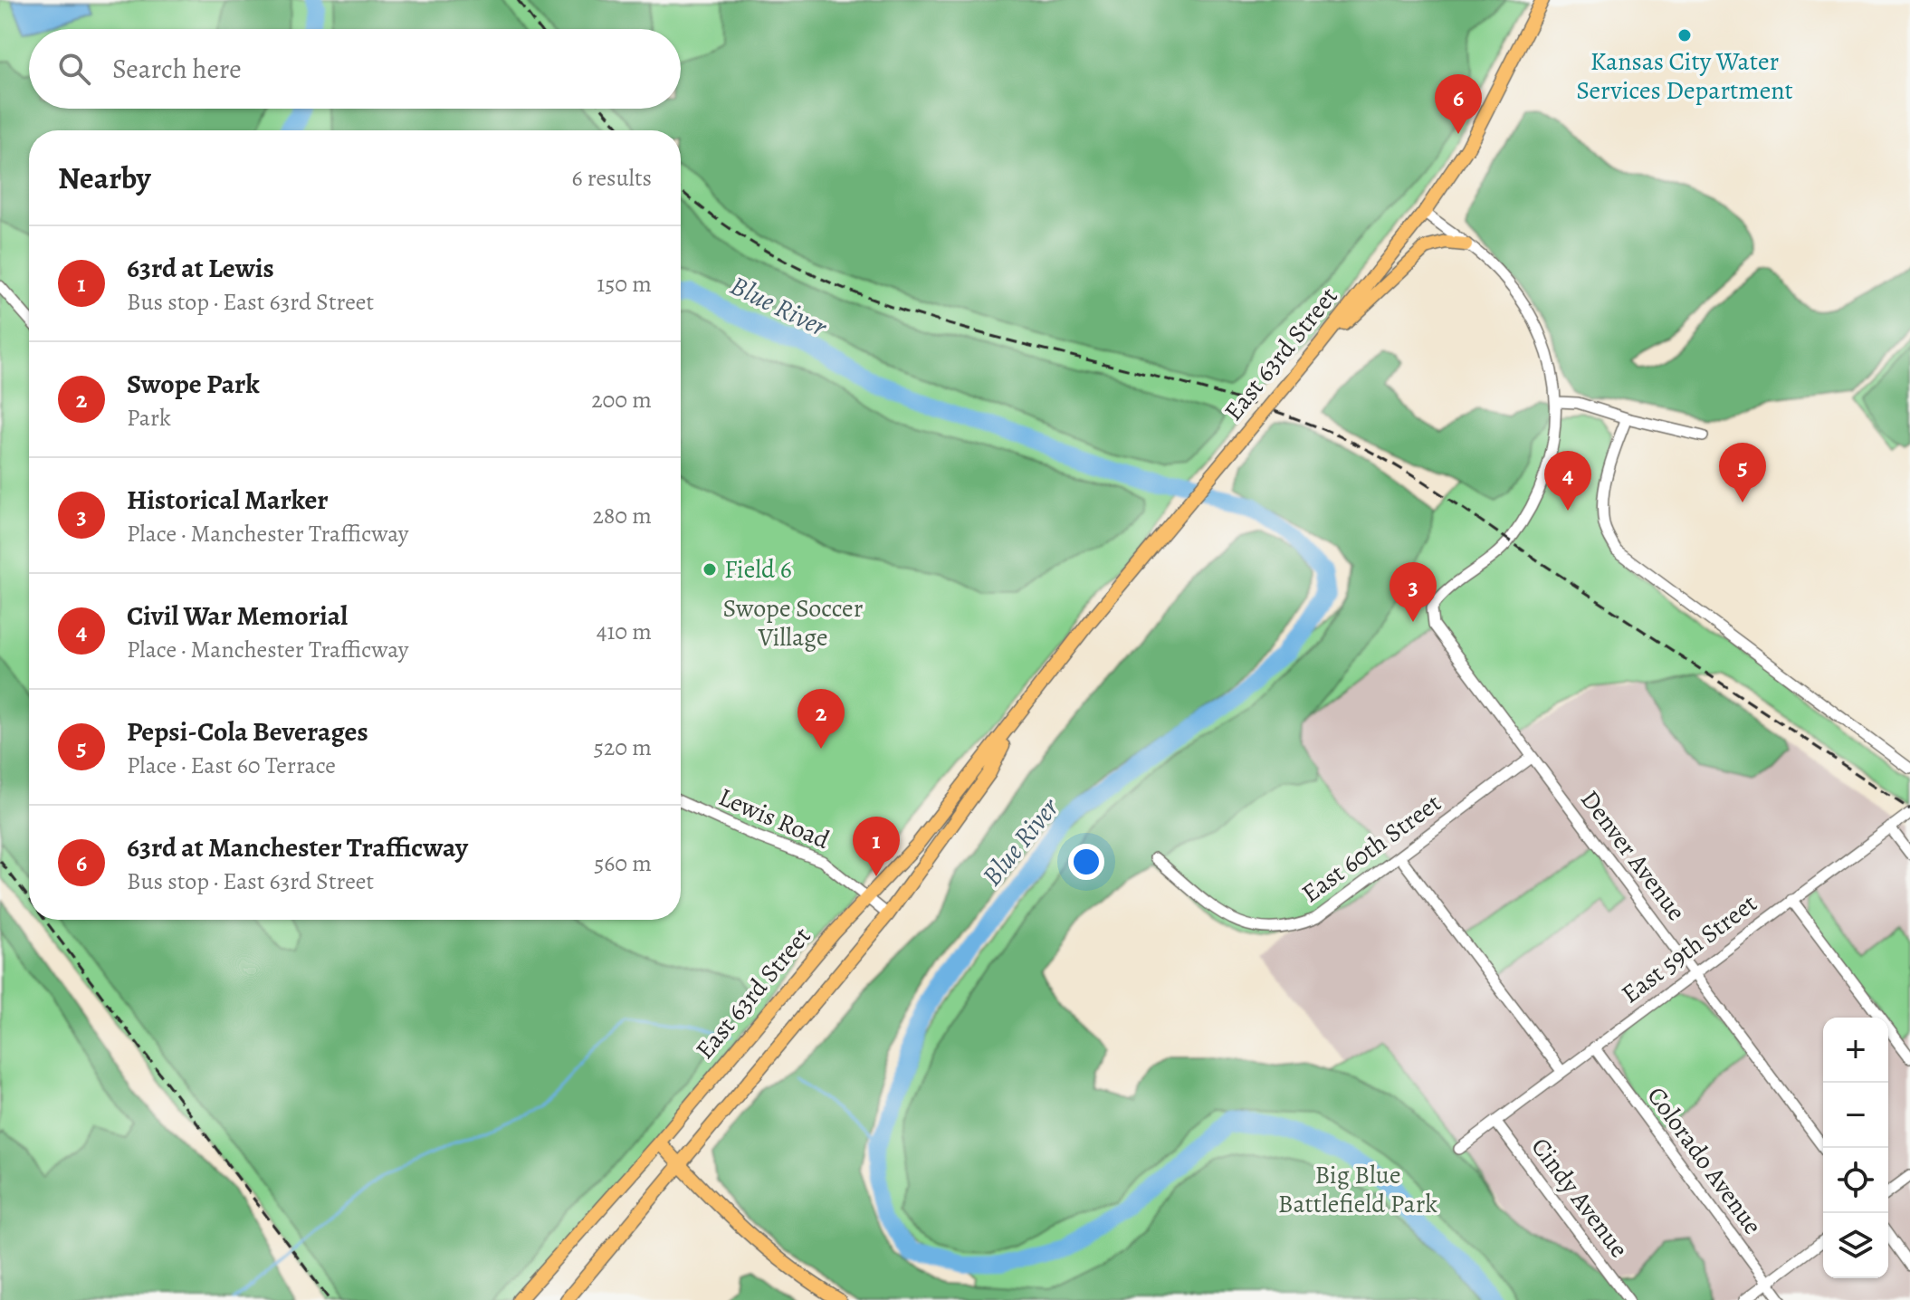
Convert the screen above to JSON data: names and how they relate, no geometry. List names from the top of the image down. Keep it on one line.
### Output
{"streets":{"main road":["East 63rd Street"],"street":["Lewis Road","East 60th Street","Denver Avenue","East 59th Street","Colorado Avenue","Cindy Avenue"]},"crossings":[["East 63rd Street","Lewis Road"],["East 60th Street","Denver Avenue"],["Denver Avenue","East 59th Street"],["East 59th Street","Colorado Avenue"],["East 59th Street","Cindy Avenue"]],"water":["Blue River"],"parks":["Swope Soccer Village","Big Blue Battlefield Park"],"places":["Kansas City Water Services Department","Field 6"],"page":{"search":"Search here","pins":["6","5","4","3","2","1"],"heading":["Nearby","6 results"],"list":[{"mark":"1","name":"63rd at Lewis","note":"Bus stop · East 63rd Street","value":"150 m"},{"mark":"2","name":"Swope Park","note":"Park","value":"200 m"},{"mark":"3","name":"Historical Marker","note":"Place · Manchester Trafficway","value":"280 m"},{"mark":"4","name":"Civil War Memorial","note":"Place · Manchester Trafficway","value":"410 m"},{"mark":"5","name":"Pepsi-Cola Beverages","note":"Place · East 60 Terrace","value":"520 m"},{"mark":"6","name":"63rd at Manchester Trafficway","note":"Bus stop · East 63rd Street","value":"560 m"}],"map_buttons":["+","−"]}}
